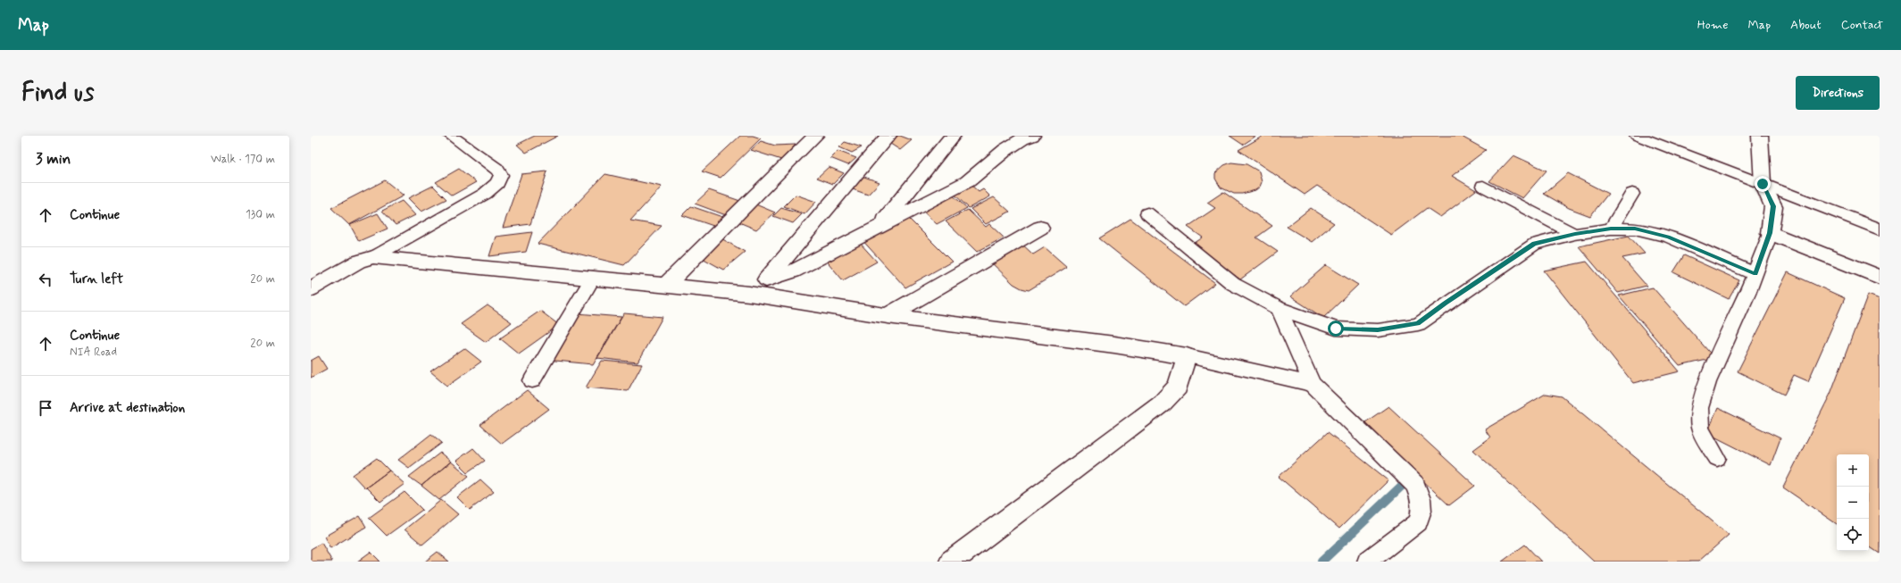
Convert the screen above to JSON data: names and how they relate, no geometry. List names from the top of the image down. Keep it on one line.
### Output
{"page":{"header":"Map","nav":["Home","Map","About","Contact"],"buttons":"Directions","title":"Find us","heading":["3 min","Walk · 170 m"],"list":[["Continue","130 m"],["Turn left","20 m"],["Continue","NIA Road","20 m"],"Arrive at destination"],"map_buttons":["+","−"]}}
